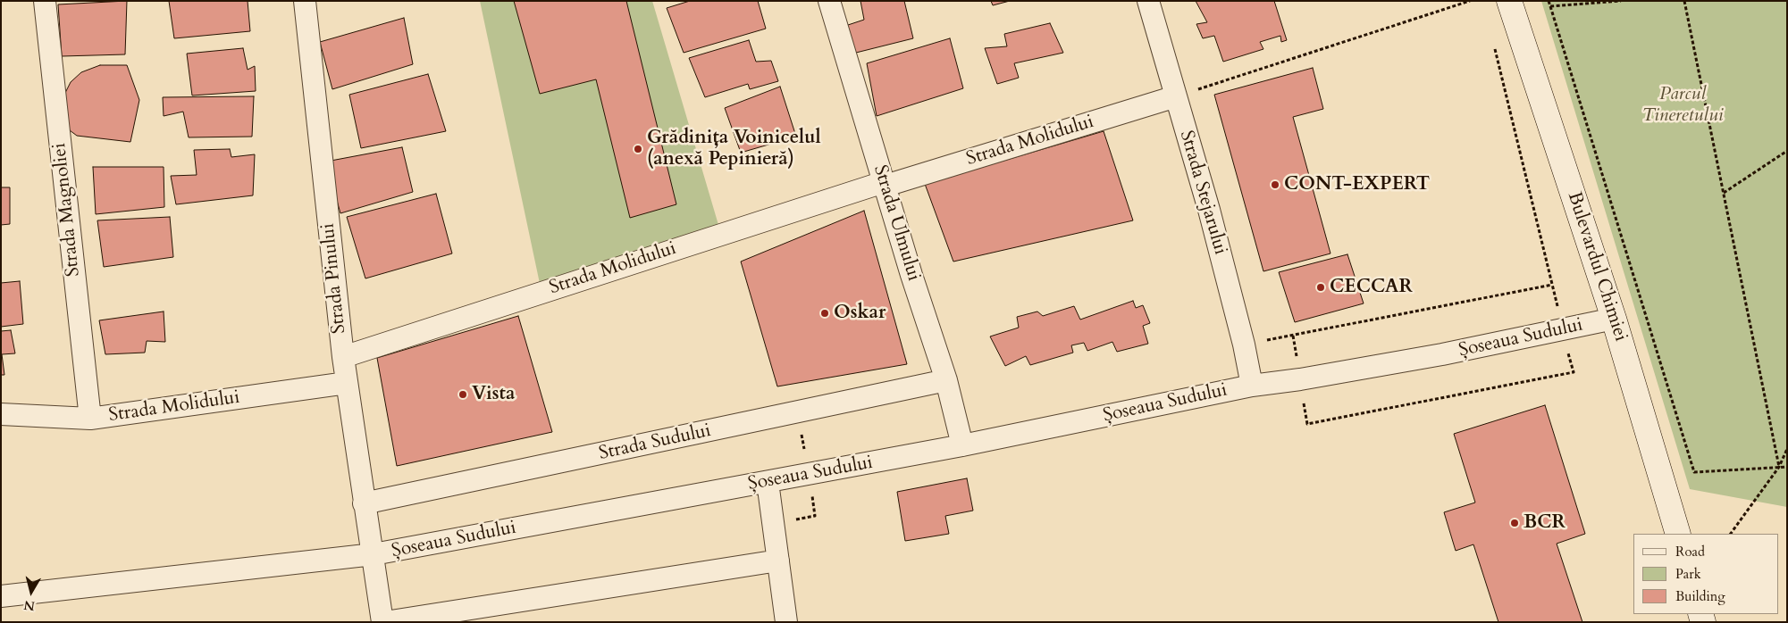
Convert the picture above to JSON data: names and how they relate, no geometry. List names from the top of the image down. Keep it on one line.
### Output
{"streets":{"street":["Strada Molidului","Strada Stejarului","Strada Magnoliei","Strada Ulmului","Bulevardul Chimiei","Strada Pinului","Șoseaua Sudului","Strada Sudului"]},"crossings":[["Strada Molidului","Strada Stejarului"],["Strada Molidului","Strada Magnoliei"],["Strada Molidului","Strada Ulmului"],["Strada Molidului","Strada Pinului"],["Strada Stejarului","Șoseaua Sudului"],["Strada Ulmului","Șoseaua Sudului"],["Strada Ulmului","Strada Sudului"],["Bulevardul Chimiei","Șoseaua Sudului"],["Strada Pinului","Șoseaua Sudului"],["Strada Pinului","Strada Sudului"]],"parks":["Parcul Tineretului"],"places":["Grădinița Voinicelul (anexă Pepinieră)","CONT-EXPERT","CECCAR","Oskar","Vista","BCR"],"legend":["Road","Park","Building"],"north":"bottom"}
